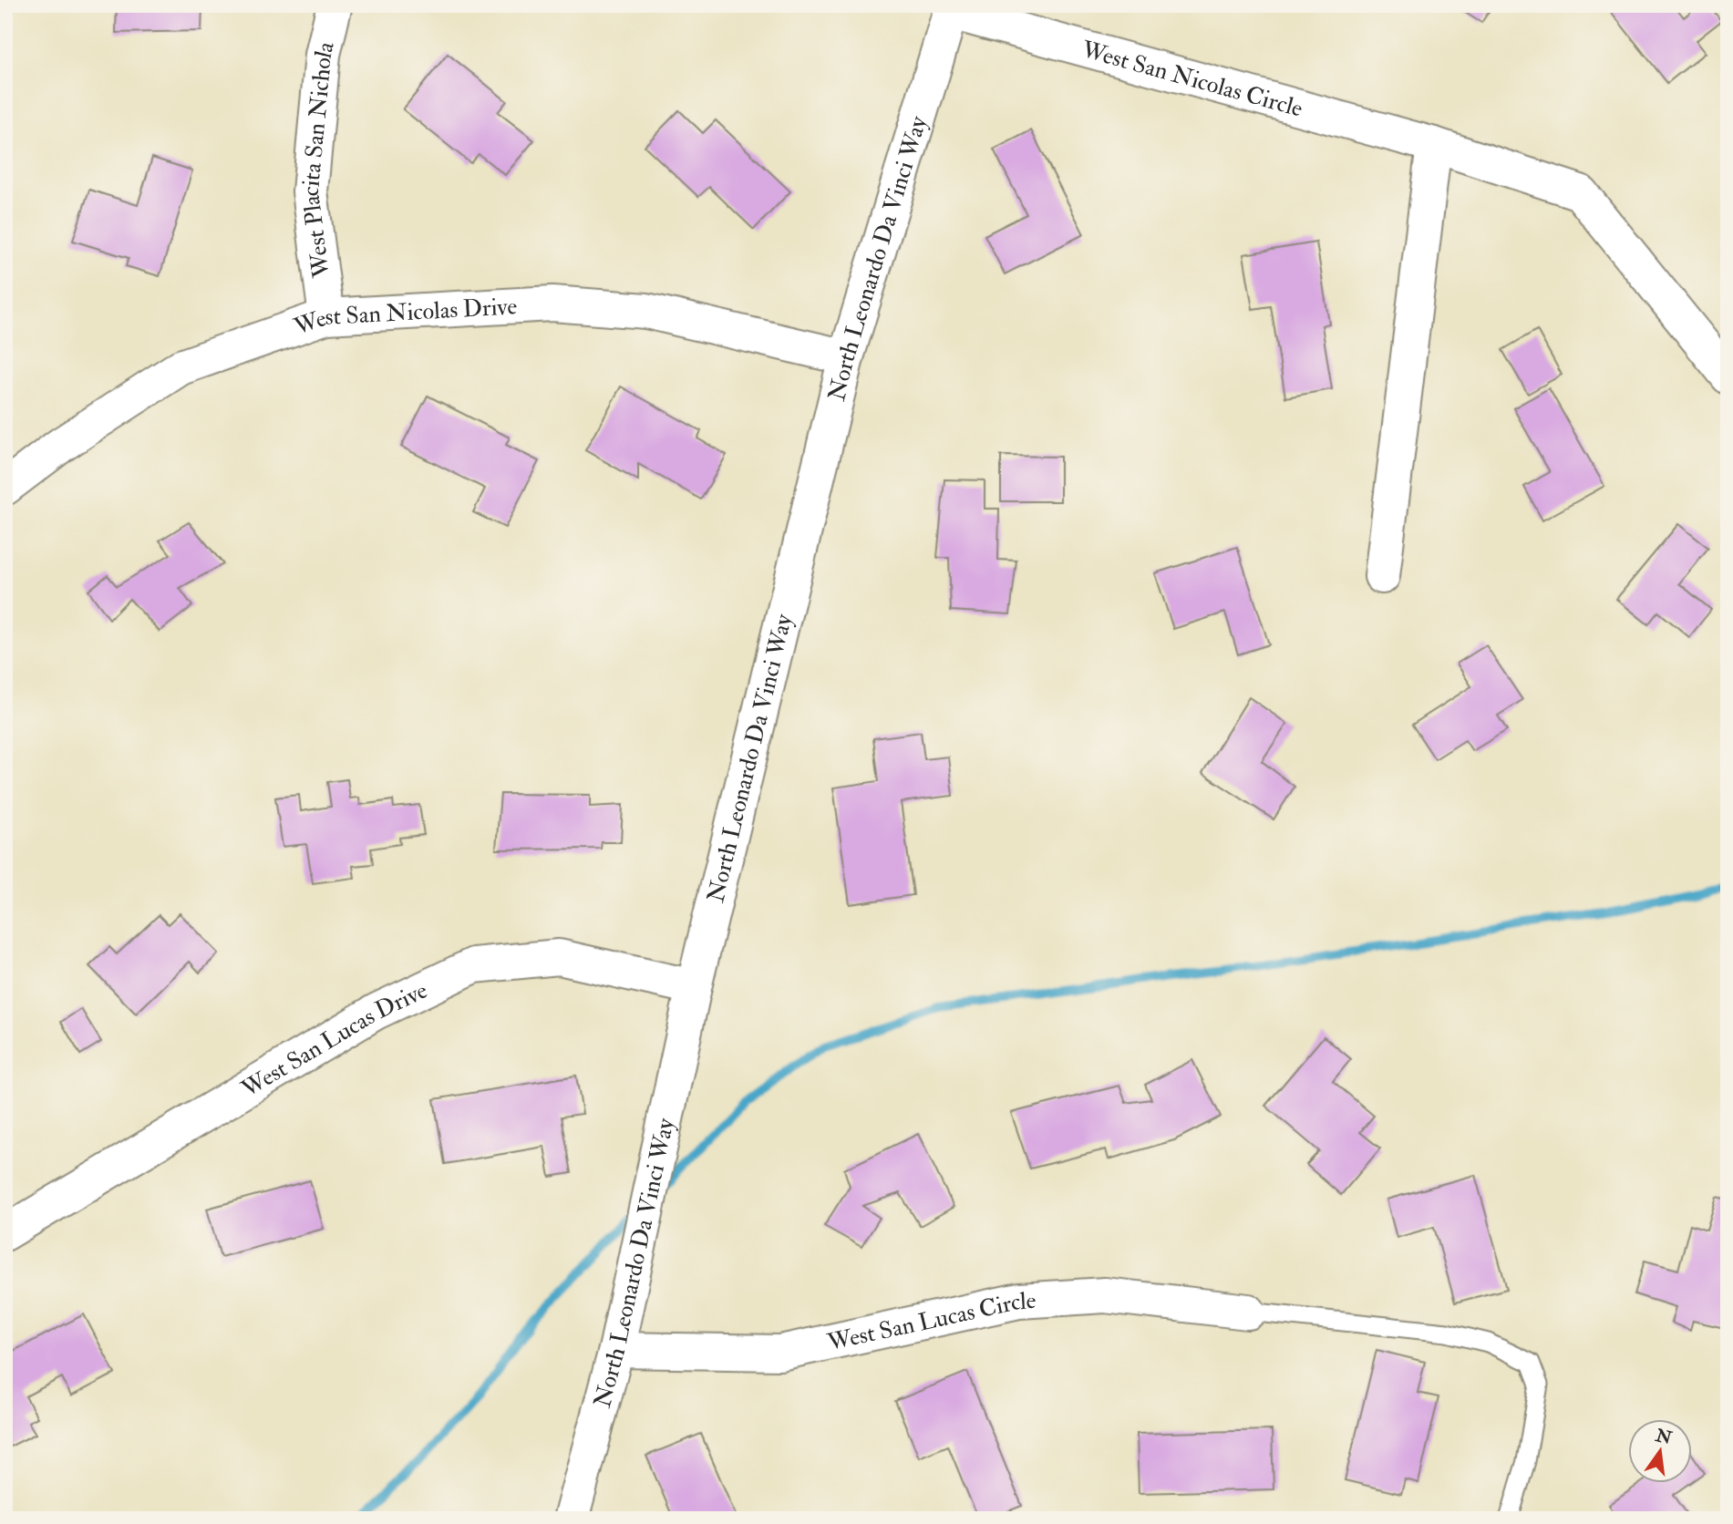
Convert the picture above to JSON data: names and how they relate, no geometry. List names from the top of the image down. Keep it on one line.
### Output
{"streets":{"street":["West San Nicolas Circle","West Placita San Nichola","North Leonardo Da Vinci Way","West San Nicolas Drive","West San Lucas Drive","West San Lucas Circle"]},"crossings":[["West San Nicolas Circle","North Leonardo Da Vinci Way"],["West Placita San Nichola","West San Nicolas Drive"],["North Leonardo Da Vinci Way","West San Nicolas Drive"],["North Leonardo Da Vinci Way","West San Lucas Drive"],["North Leonardo Da Vinci Way","West San Lucas Circle"]],"north":"top"}
